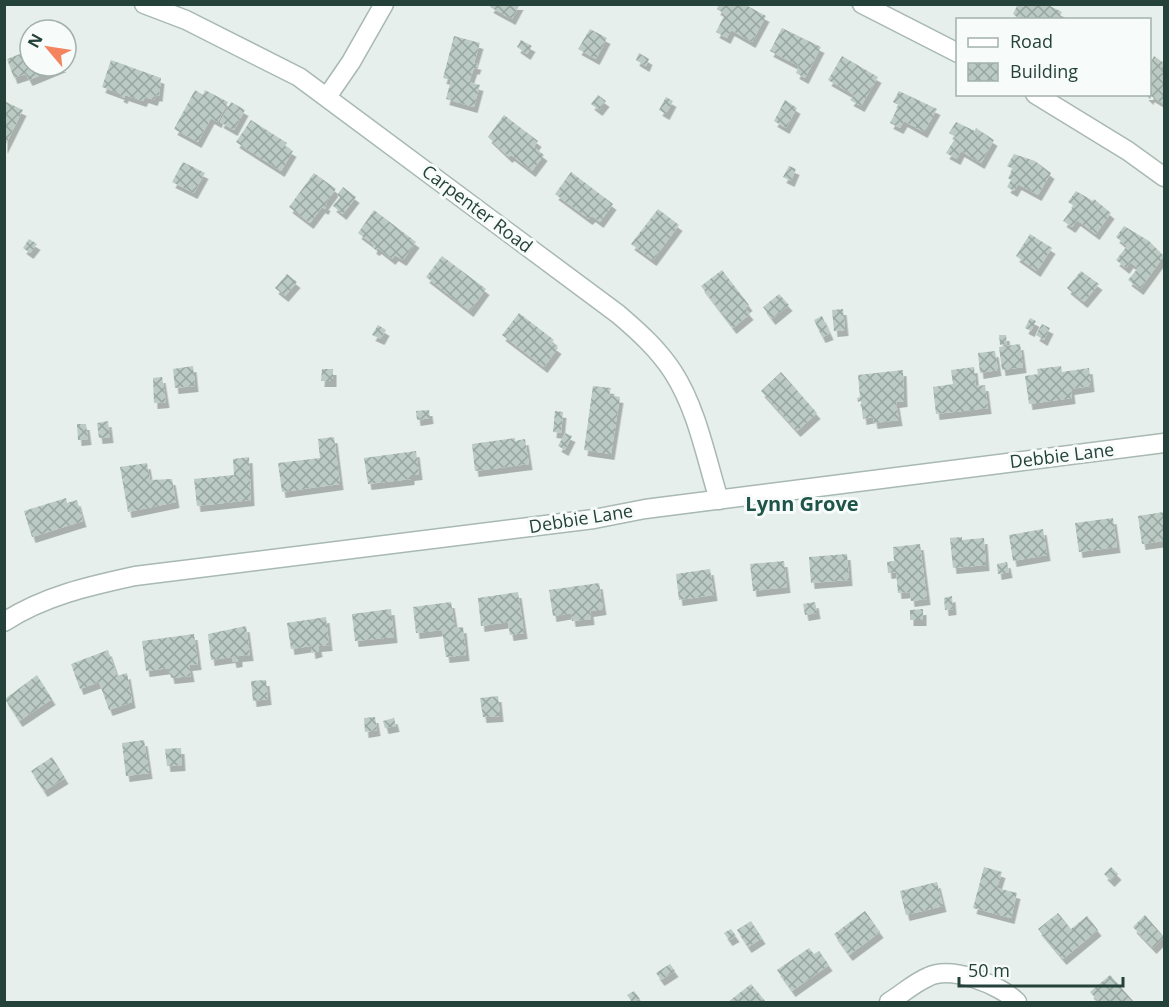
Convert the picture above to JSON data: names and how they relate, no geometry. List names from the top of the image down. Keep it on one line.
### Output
{"streets":{"street":["Carpenter Road","Debbie Lane"]},"crossings":[["Carpenter Road","Debbie Lane"]],"districts":["Lynn Grove"],"legend":["Road","Building"],"scale_bar":"50 m","north":"top left"}
